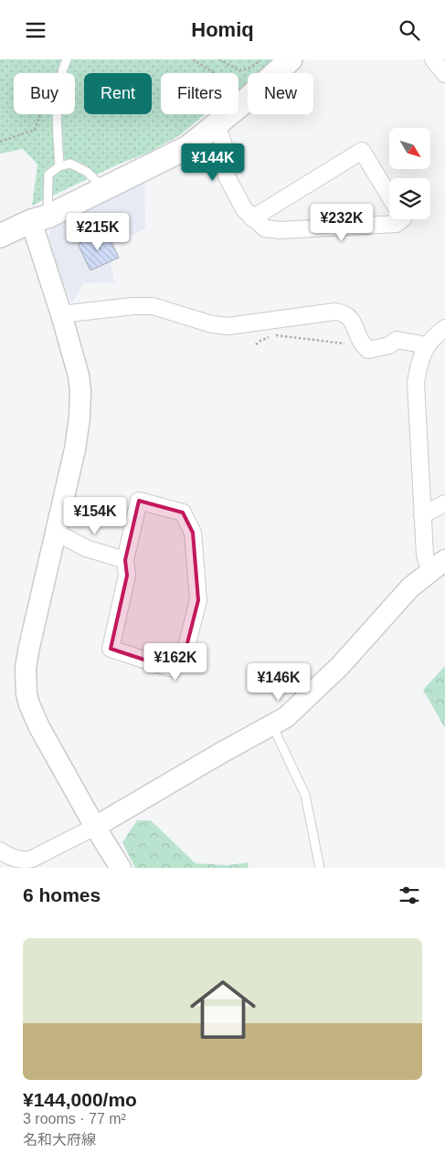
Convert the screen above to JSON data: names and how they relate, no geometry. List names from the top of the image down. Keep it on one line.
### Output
{"north":"bottom right","page":{"header":"Homiq","chip":["Buy","Rent","Filters","New"],"price":["¥144K","¥232K","¥215K","¥154K","¥162K","¥146K"],"heading":"6 homes","list":[{"name":"¥144,000/mo","note":"3 rooms · 77 m² · 名和大府線"}]}}
